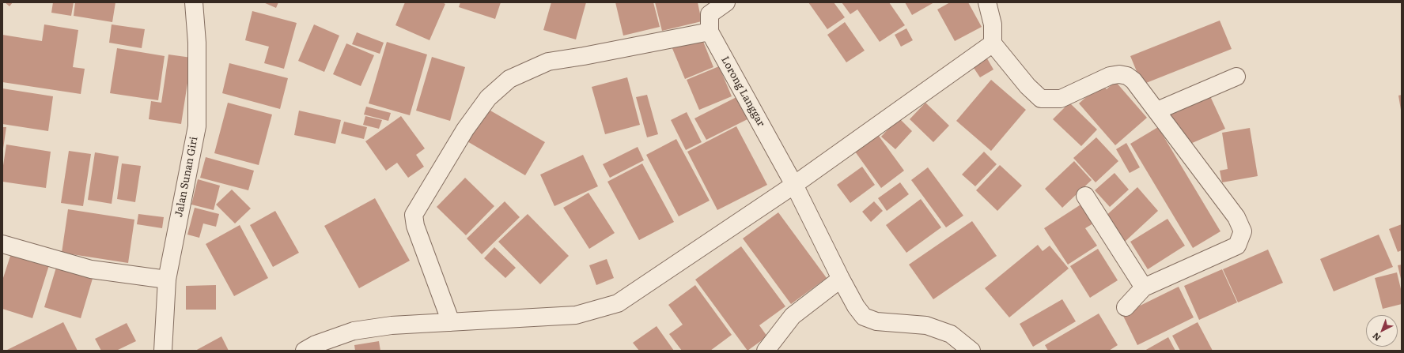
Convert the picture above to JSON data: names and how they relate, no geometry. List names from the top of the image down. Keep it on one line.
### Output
{"streets":{"street":["Lorong Langgar","Jalan Sunan Giri"]},"north":"bottom left"}
